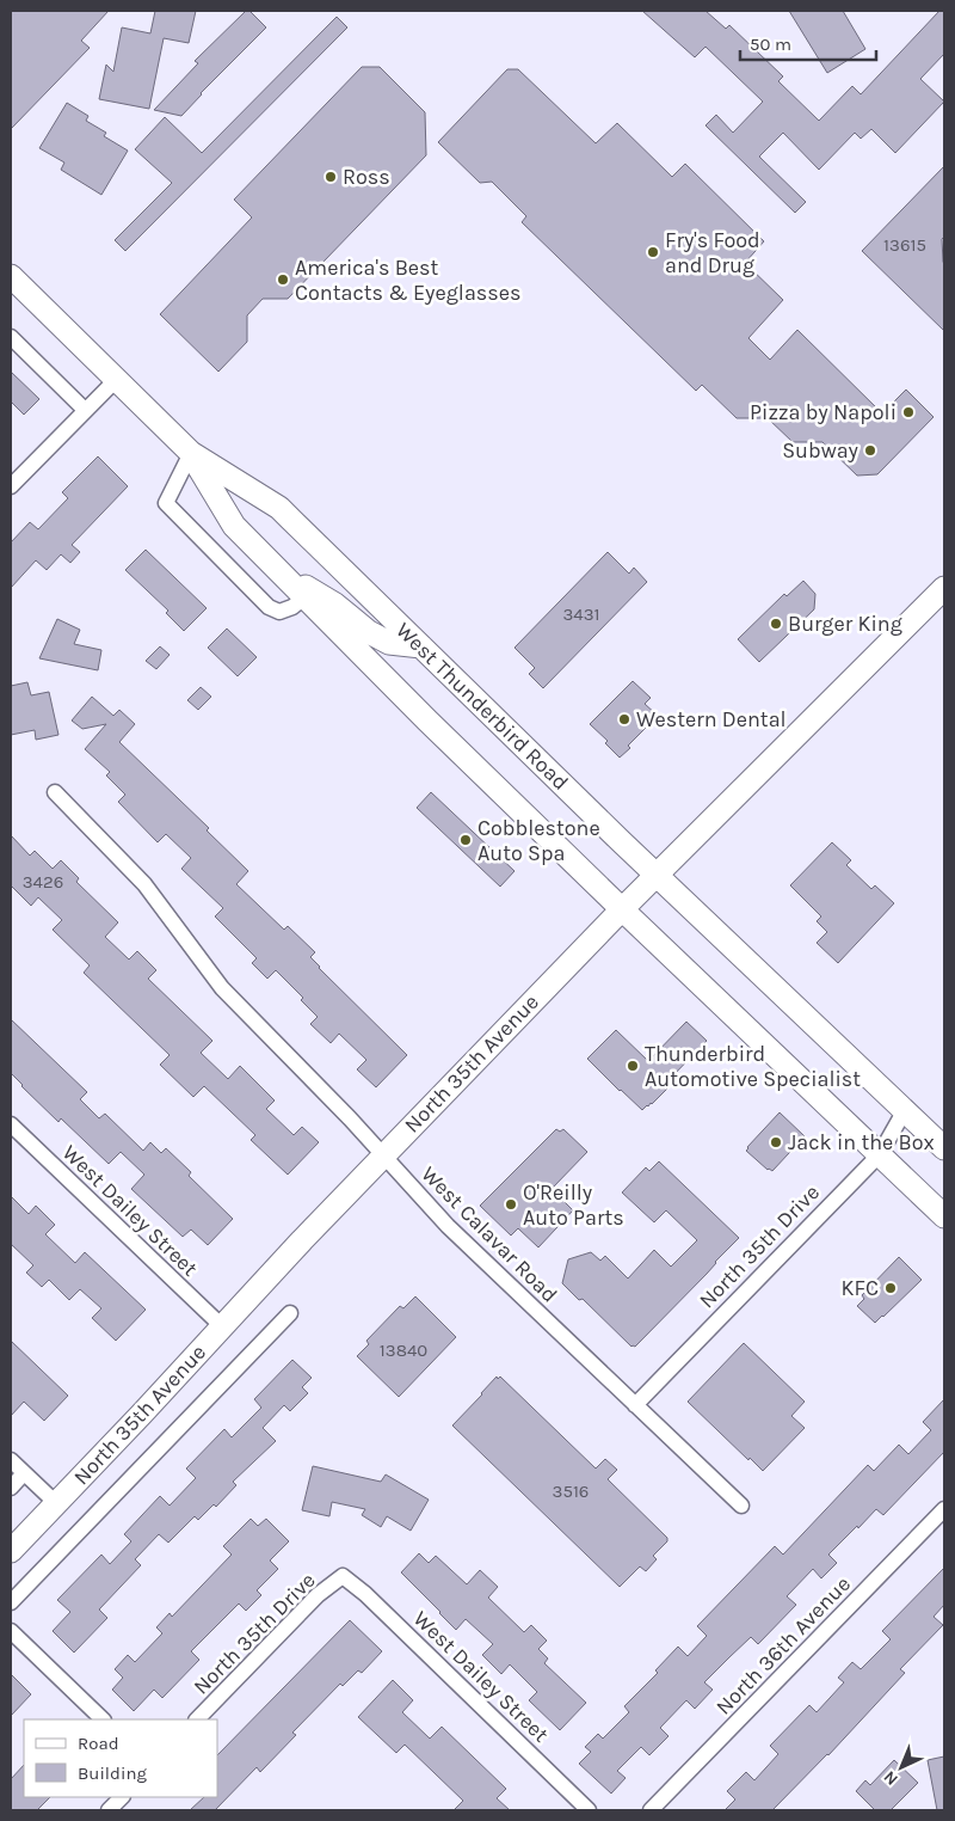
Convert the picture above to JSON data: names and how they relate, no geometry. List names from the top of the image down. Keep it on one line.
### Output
{"streets":{"main road":["West Thunderbird Road","North 35th Avenue"],"street":["West Dailey Street","West Calavar Road","North 35th Drive","North 36th Avenue"]},"crossings":[["West Thunderbird Road","North 35th Avenue"],["West Thunderbird Road","North 35th Drive"],["North 35th Avenue","West Dailey Street"],["North 35th Avenue","West Calavar Road"],["West Dailey Street","North 35th Drive"],["West Calavar Road","North 35th Drive"]],"places":["Ross","Fry's Food and Drug","America's Best Contacts & Eyeglasses","Pizza by Napoli","Subway","Burger King","Western Dental","Cobblestone Auto Spa","Thunderbird Automotive Specialist","Jack in the Box","O'Reilly Auto Parts","KFC"],"house_numbers":["13615","3431","3426","13840","3516"],"legend":["Road","Building"],"scale_bar":"50 m","north":"bottom left"}
